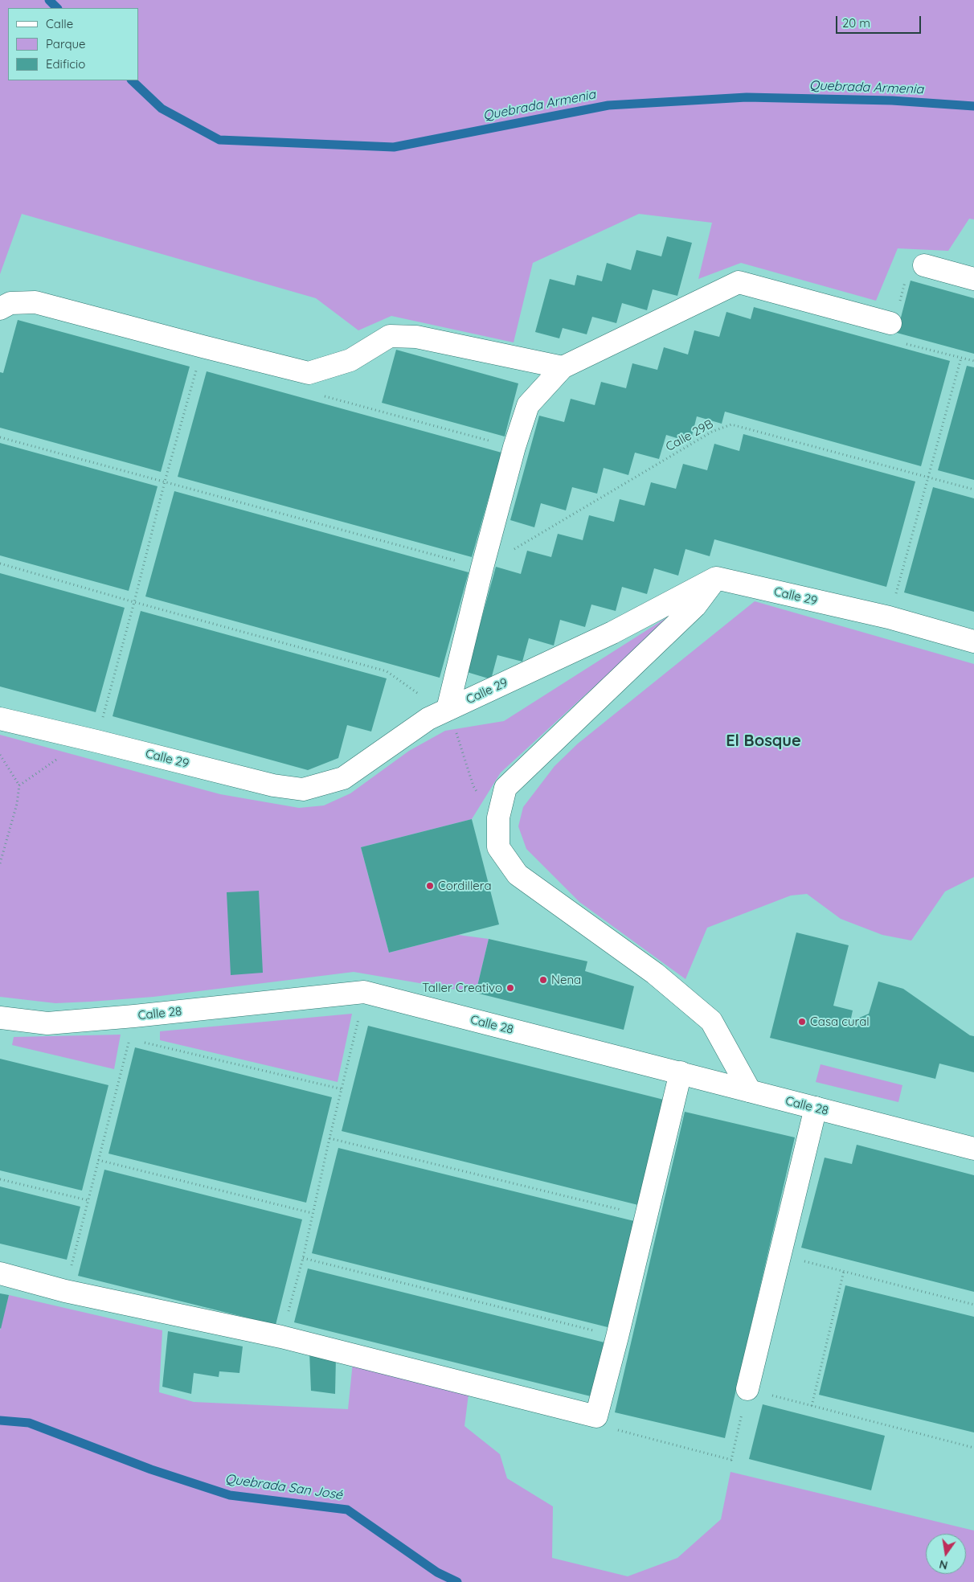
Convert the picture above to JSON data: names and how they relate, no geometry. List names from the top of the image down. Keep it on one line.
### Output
{"streets":{"street":["Calle 29","Calle 28"],"path":["Calle 29B"]},"districts":["El Bosque"],"water":["Quebrada Armenia","Quebrada San José"],"places":["Cordillera","Nena","Taller Creativo","Casa cural"],"legend":["Calle","Parque","Edificio"],"scale_bar":"20 m","north":"bottom"}
